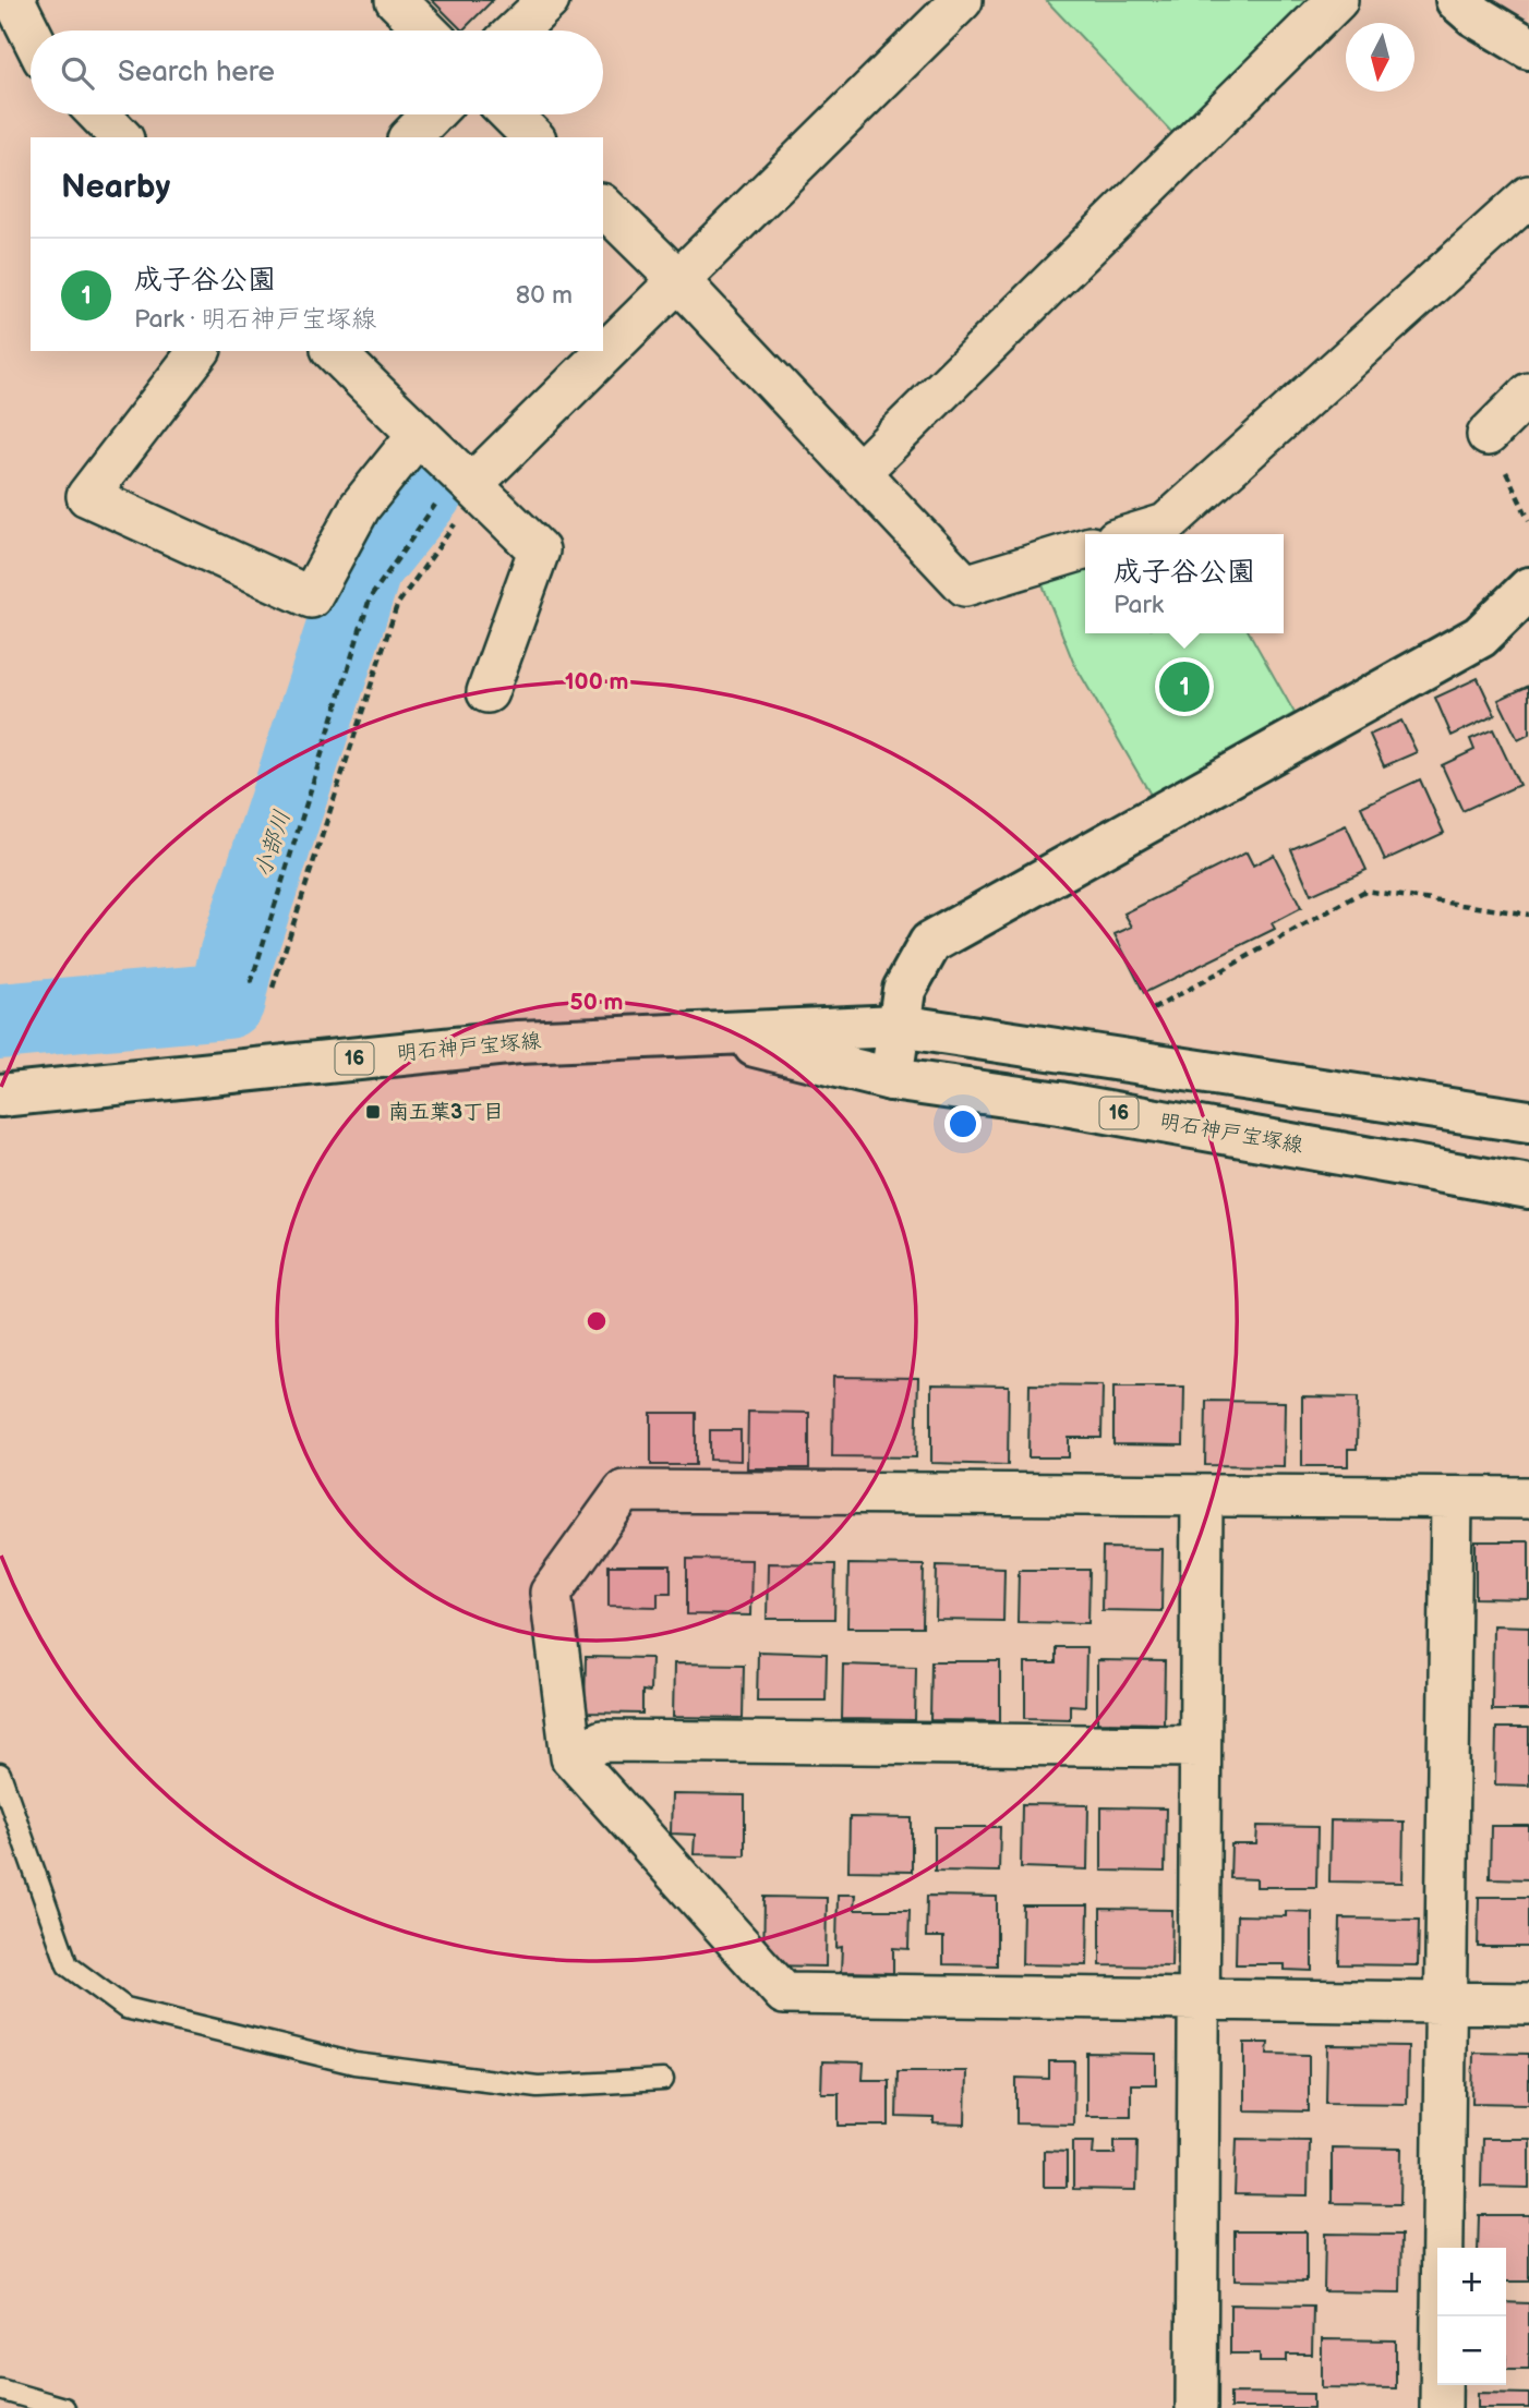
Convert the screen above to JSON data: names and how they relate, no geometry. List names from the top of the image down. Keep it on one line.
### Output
{"streets":{"main road":["明石神戸宝塚線","16"]},"water":["小部川"],"places":{"transit":["南五葉3丁目"]},"north":"bottom","page":{"search":"Search here","heading":"Nearby","list":[{"mark":"1","name":"成子谷公園","note":"Park · 明石神戸宝塚線","value":"80 m"}],"popup":["成子谷公園","Park"],"pins":"1","map_buttons":["+","−"]},"rings":["100 m","50 m"]}
